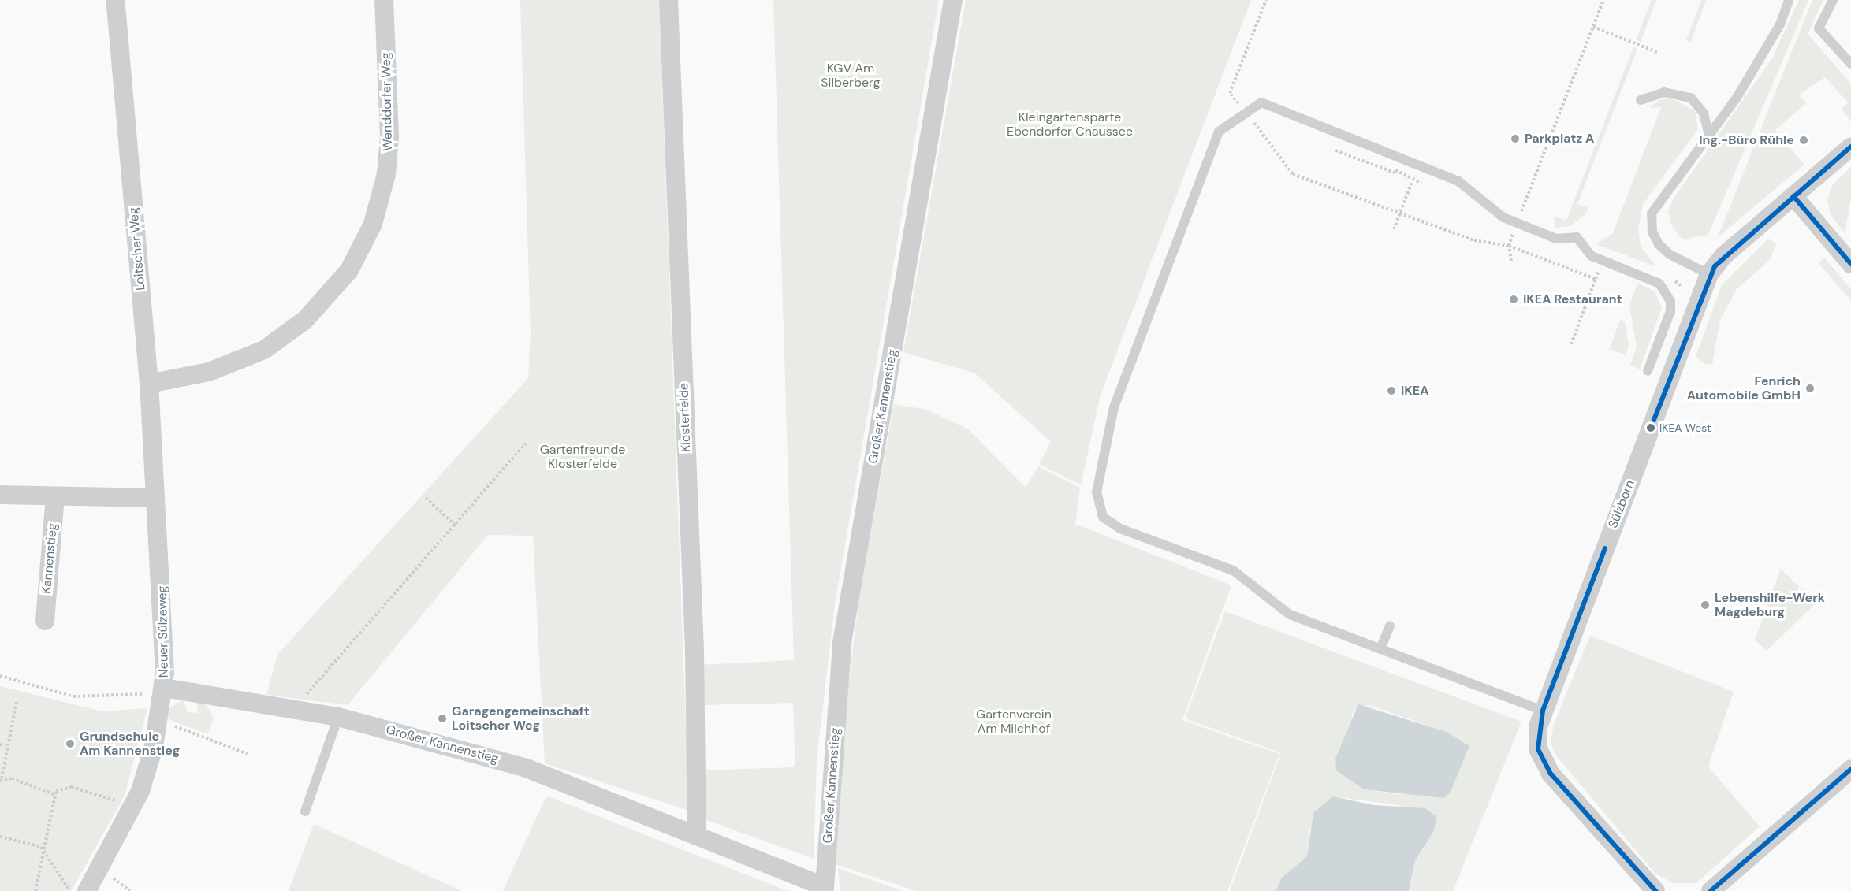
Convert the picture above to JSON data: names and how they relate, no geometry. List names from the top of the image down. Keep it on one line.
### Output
{"streets":{"street":["Wenddorfer Weg","Loitscher Weg","Großer Kannenstieg","Klosterfelde","Sülzborn","Kannenstieg","Neuer Sülzeweg"]},"crossings":[["Wenddorfer Weg","Loitscher Weg"],["Loitscher Weg","Neuer Sülzeweg"],["Großer Kannenstieg","Klosterfelde"],["Großer Kannenstieg","Neuer Sülzeweg"]],"parks":["KGV Am Silberberg","Kleingartensparte Ebendorfer Chaussee","Gartenfreunde Klosterfelde","Gartenverein Am Milchhof"],"places":["Parkplatz A","Ing.-Büro Rühle","IKEA Restaurant","Fenrich Automobile GmbH","IKEA","IKEA West","Lebenshilfe-Werk Magdeburg","Garagengemeinschaft Loitscher Weg","Grundschule Am Kannenstieg"]}
